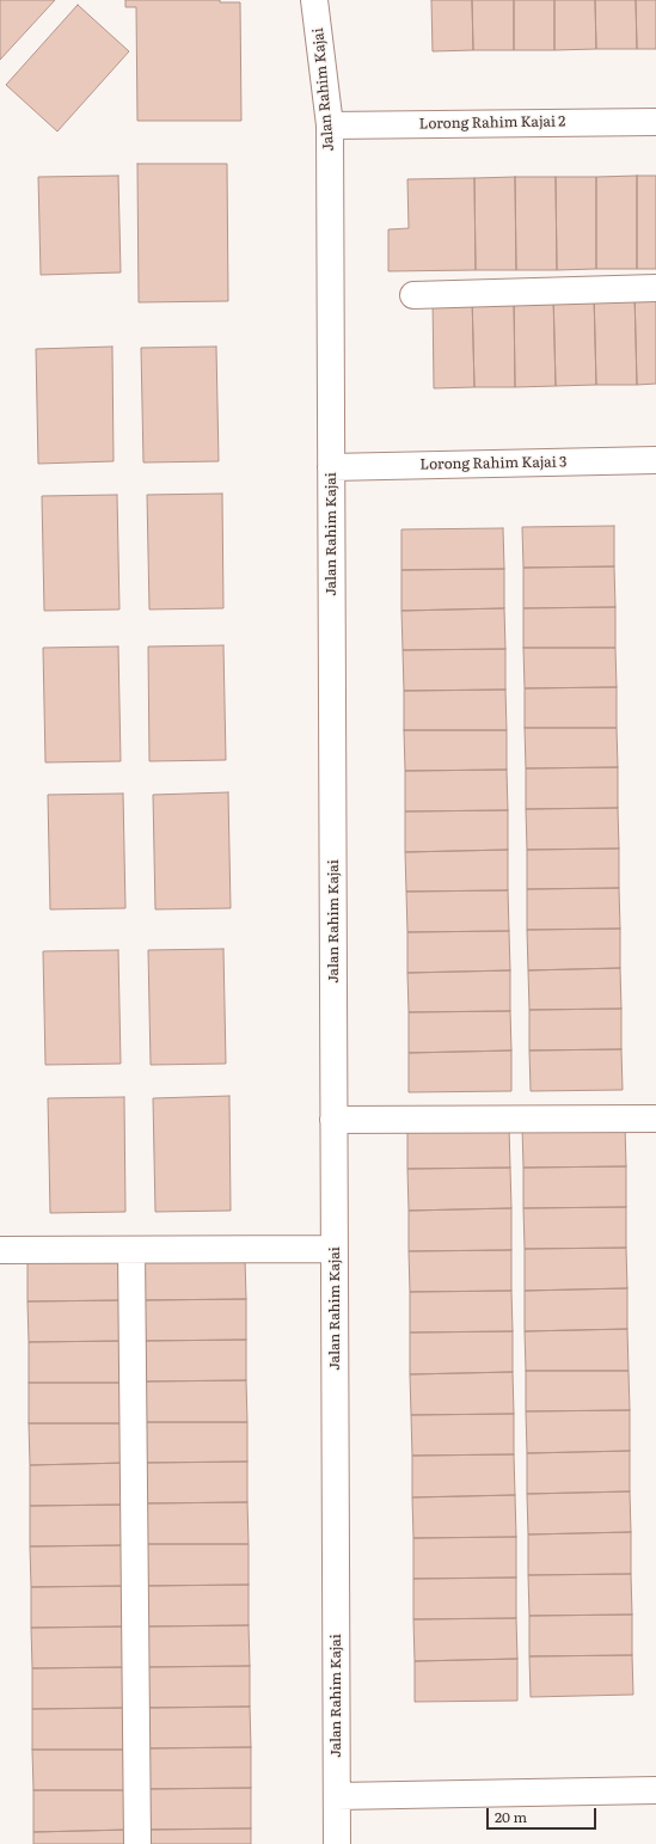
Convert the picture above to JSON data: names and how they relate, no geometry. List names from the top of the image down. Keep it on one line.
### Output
{"streets":{"street":["Jalan Rahim Kajai","Lorong Rahim Kajai 2","Lorong Rahim Kajai 3"]},"crossings":[["Jalan Rahim Kajai","Lorong Rahim Kajai 2"],["Jalan Rahim Kajai","Lorong Rahim Kajai 3"]],"scale_bar":"20 m"}
